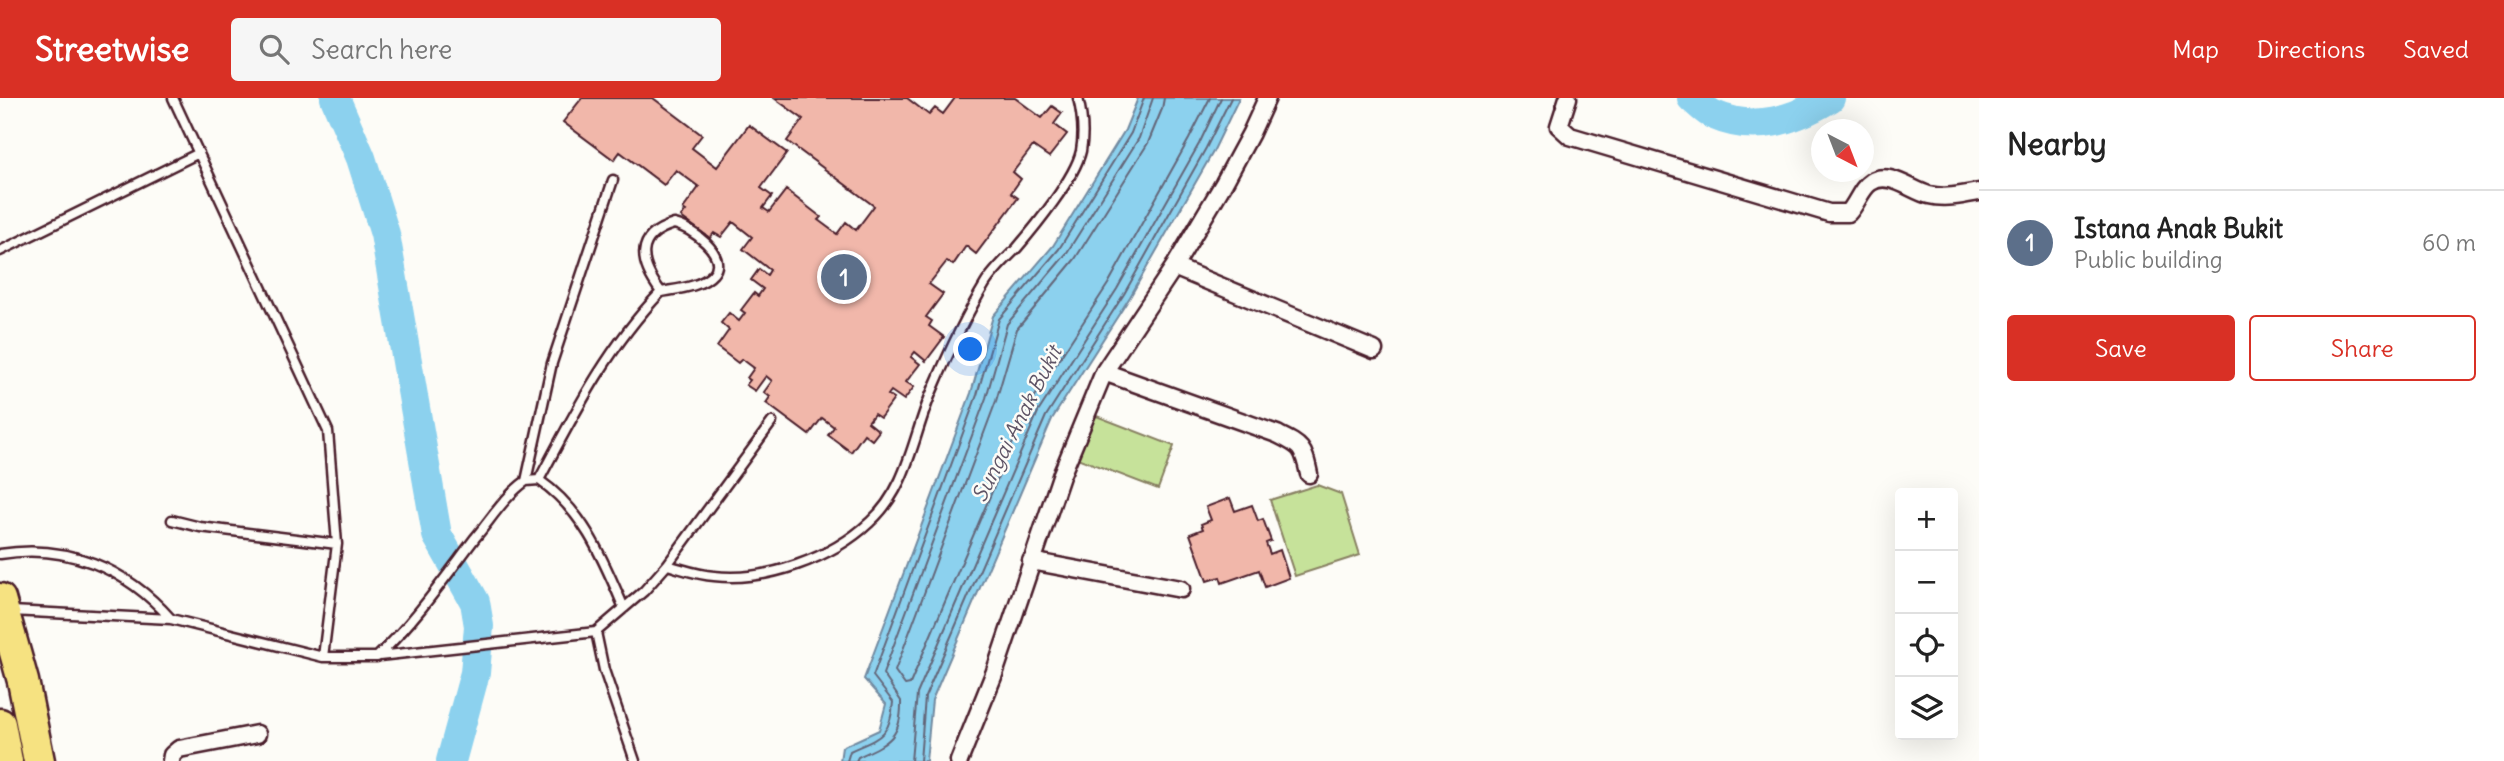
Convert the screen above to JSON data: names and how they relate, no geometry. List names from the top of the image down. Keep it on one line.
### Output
{"water":["Sungai Anak Bukit"],"north":"bottom right","page":{"header":"Streetwise","search":"Search here","nav":["Map","Directions","Saved"],"heading":"Nearby","list":[{"mark":"1","name":"Istana Anak Bukit","note":"Public building","value":"60 m"}],"pins":"1","buttons":["Save","Share"],"map_buttons":["+","−"]}}
